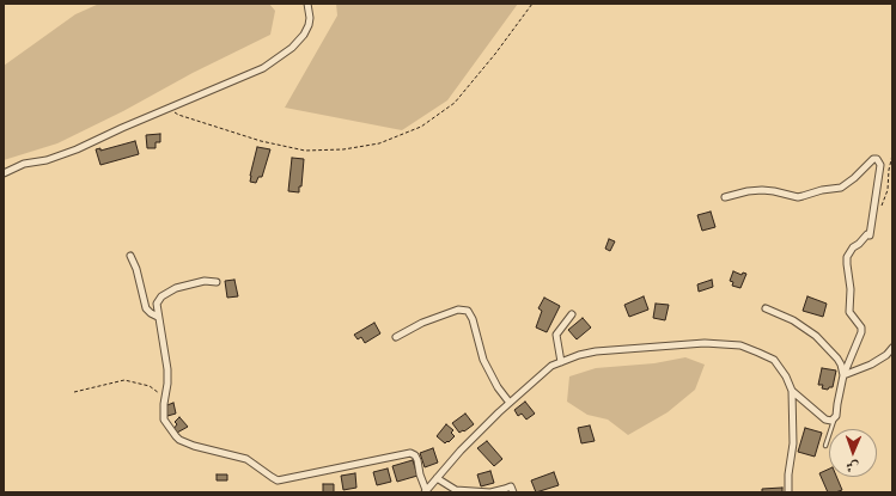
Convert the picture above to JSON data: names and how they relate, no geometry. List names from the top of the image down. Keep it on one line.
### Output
{"north":"bottom"}
